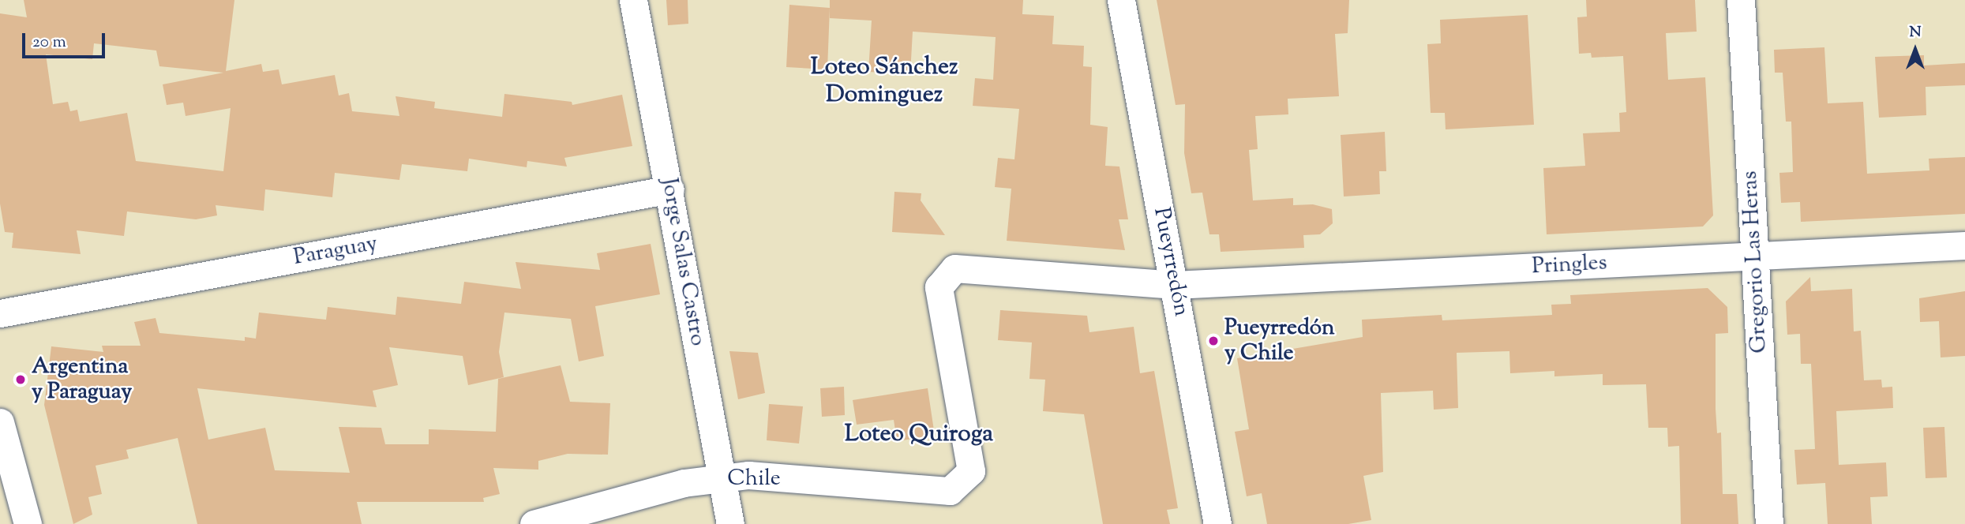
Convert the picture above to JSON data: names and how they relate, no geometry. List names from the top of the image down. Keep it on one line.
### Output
{"streets":{"street":["Paraguay","Jorge Salas Castro","Pueyrredón","Gregorio Las Heras","Pringles","Chile"]},"crossings":[["Paraguay","Jorge Salas Castro"],["Jorge Salas Castro","Chile"],["Pueyrredón","Pringles"],["Pueyrredón","Chile"],["Gregorio Las Heras","Pringles"],["Pringles","Chile"]],"districts":["Loteo Sánchez Dominguez","Loteo Quiroga"],"places":["Pueyrredón y Chile","Argentina y Paraguay"],"scale_bar":"20 m","north":"top"}
